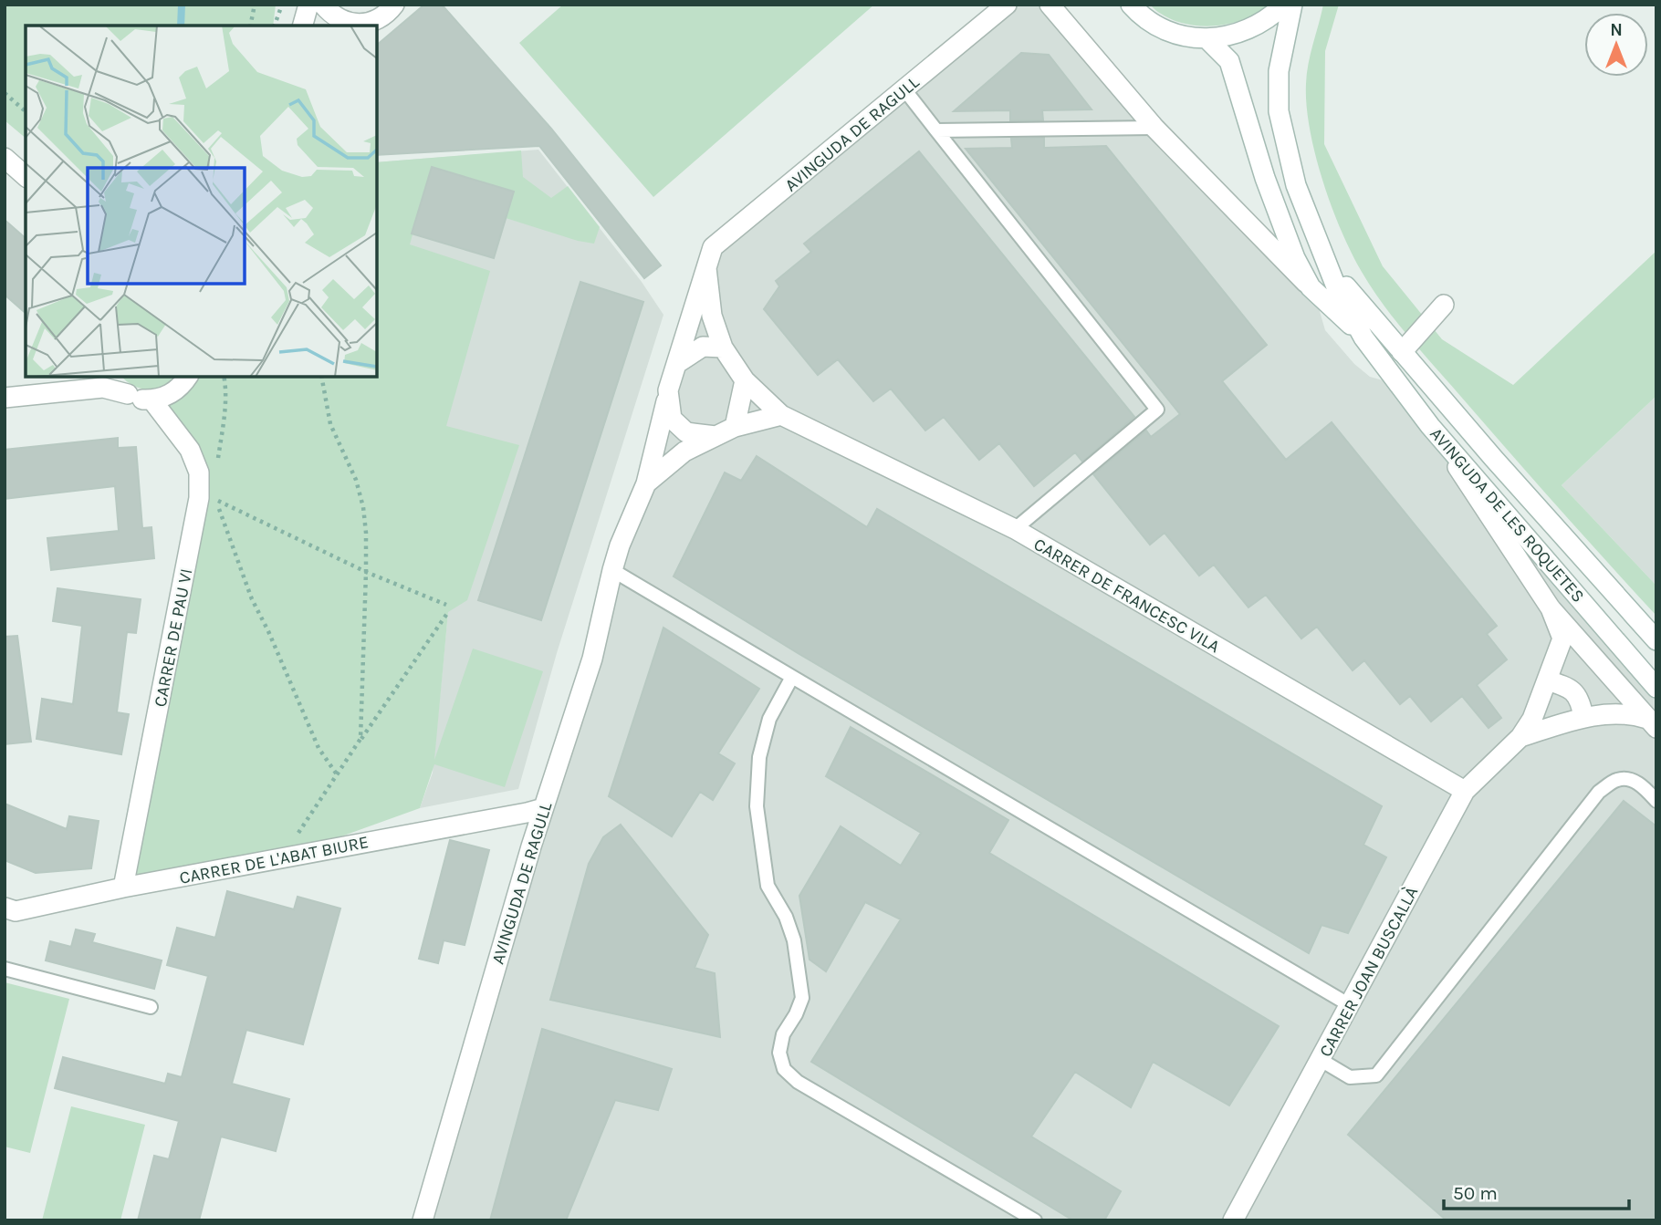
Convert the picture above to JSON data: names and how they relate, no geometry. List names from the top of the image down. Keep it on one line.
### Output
{"streets":{"street":["AVINGUDA DE RAGULL","AVINGUDA DE LES ROQUETES","CARRER DE FRANCESC VILA","CARRER DE PAU VI","CARRER DE L'ABAT BIURE","CARRER JOAN BUSCALLÀ"]},"crossings":[["AVINGUDA DE RAGULL","CARRER DE L'ABAT BIURE"],["CARRER DE FRANCESC VILA","CARRER JOAN BUSCALLÀ"],["CARRER DE PAU VI","CARRER DE L'ABAT BIURE"]],"scale_bar":"50 m","north":"top"}
